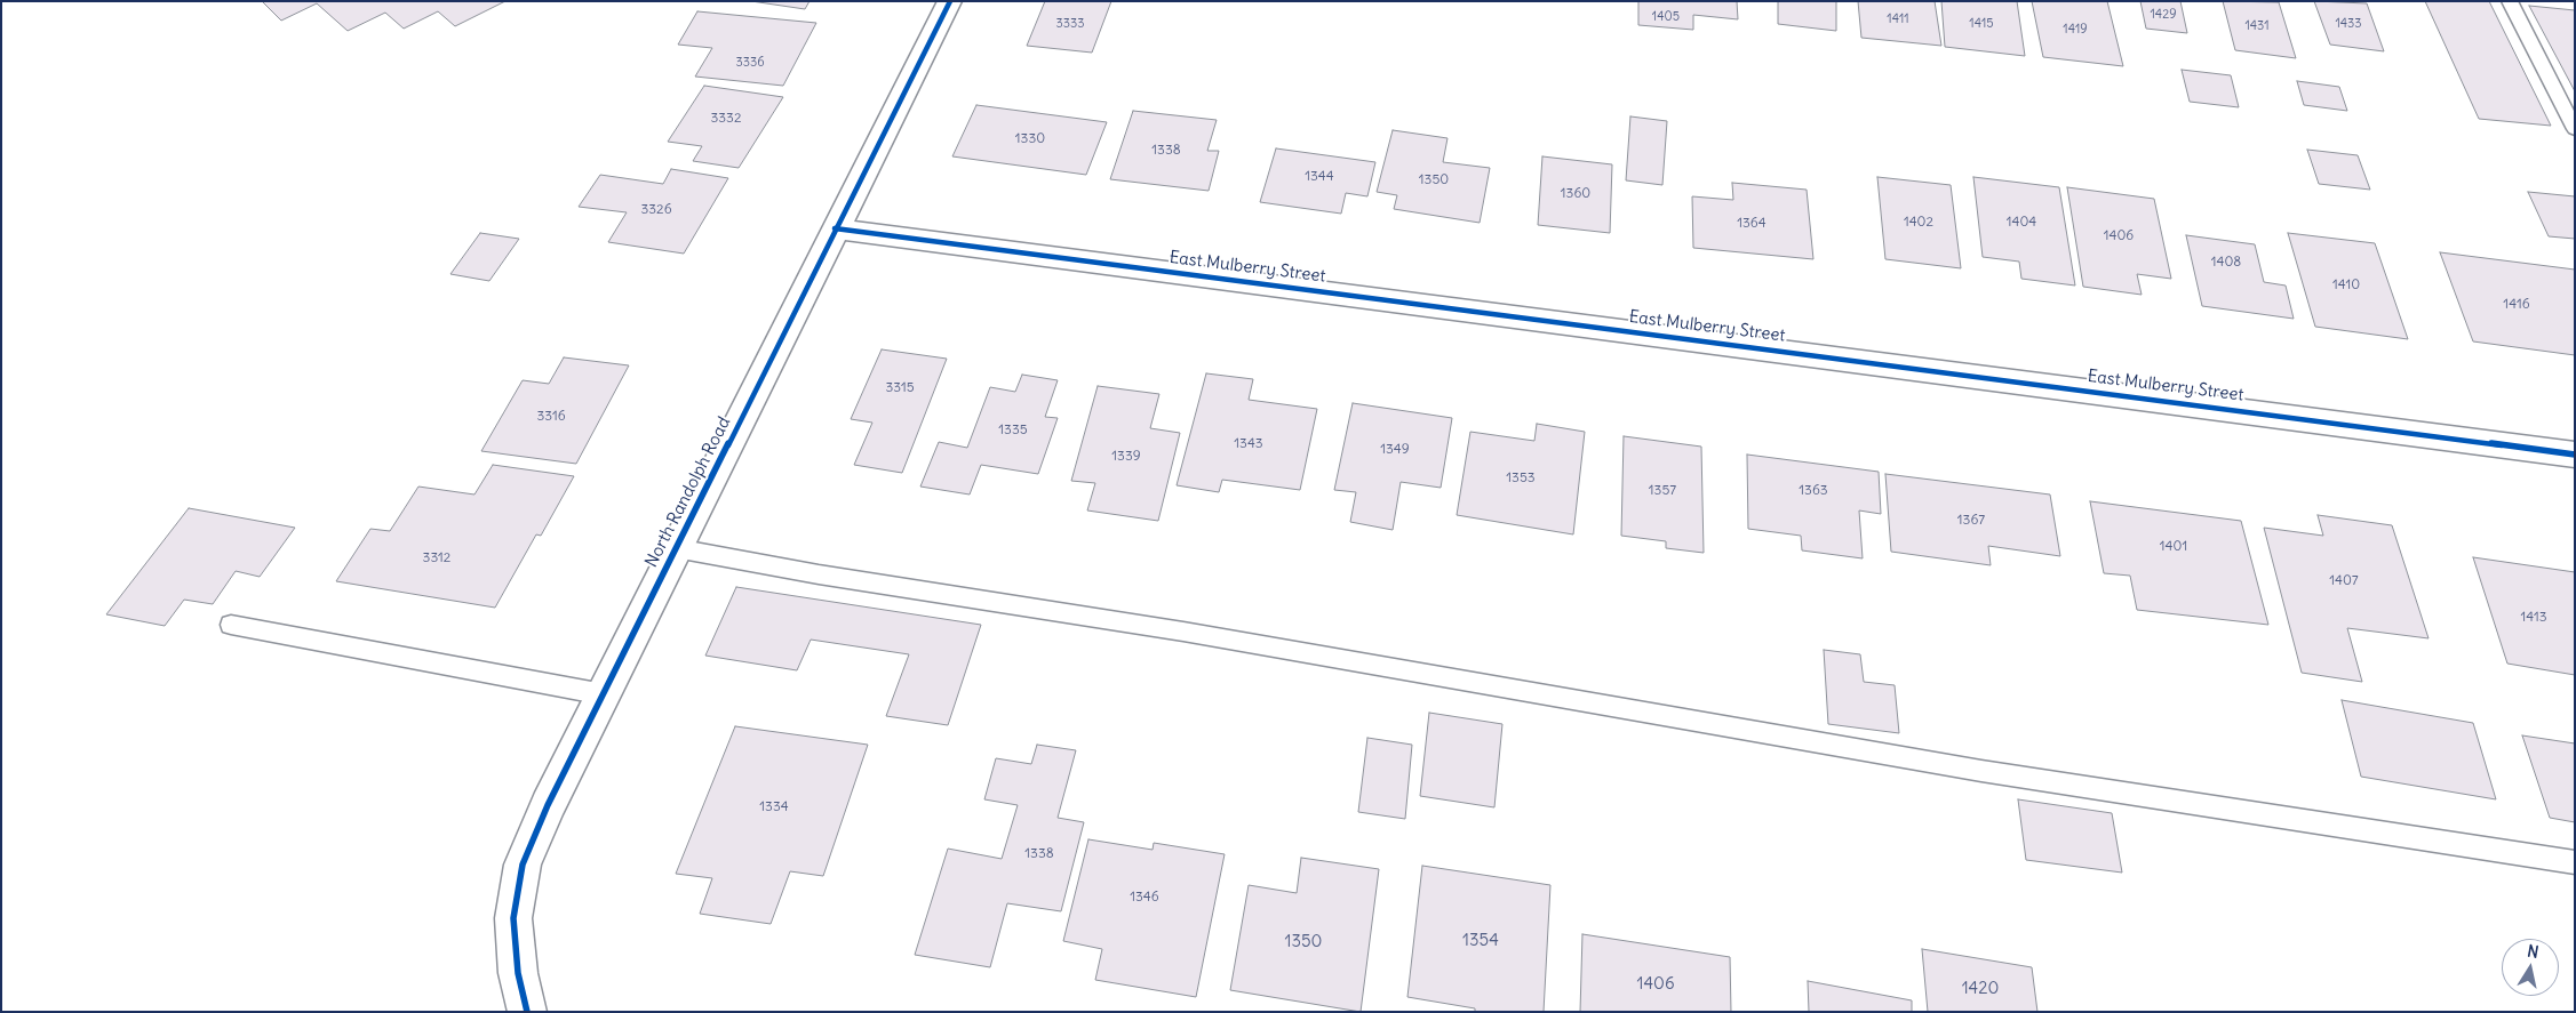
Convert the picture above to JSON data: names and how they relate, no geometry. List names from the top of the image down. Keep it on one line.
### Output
{"streets":{"street":["East Mulberry Street","North Randolph Road"]},"crossings":[["East Mulberry Street","North Randolph Road"]],"house_numbers":["1429","1405","1411","3333","1415","1433","1431","1419","3336","3332","1330","1338","1344","1350","1360","3326","1402","1404","1364","1406","1408","1410","1416","3315","3316","1335","1343","1349","1339","1353","1357","1363","1367","1401","3312","1407","1413","1334","1338","1346","1354","1350","1406","1420"],"north":"top"}
